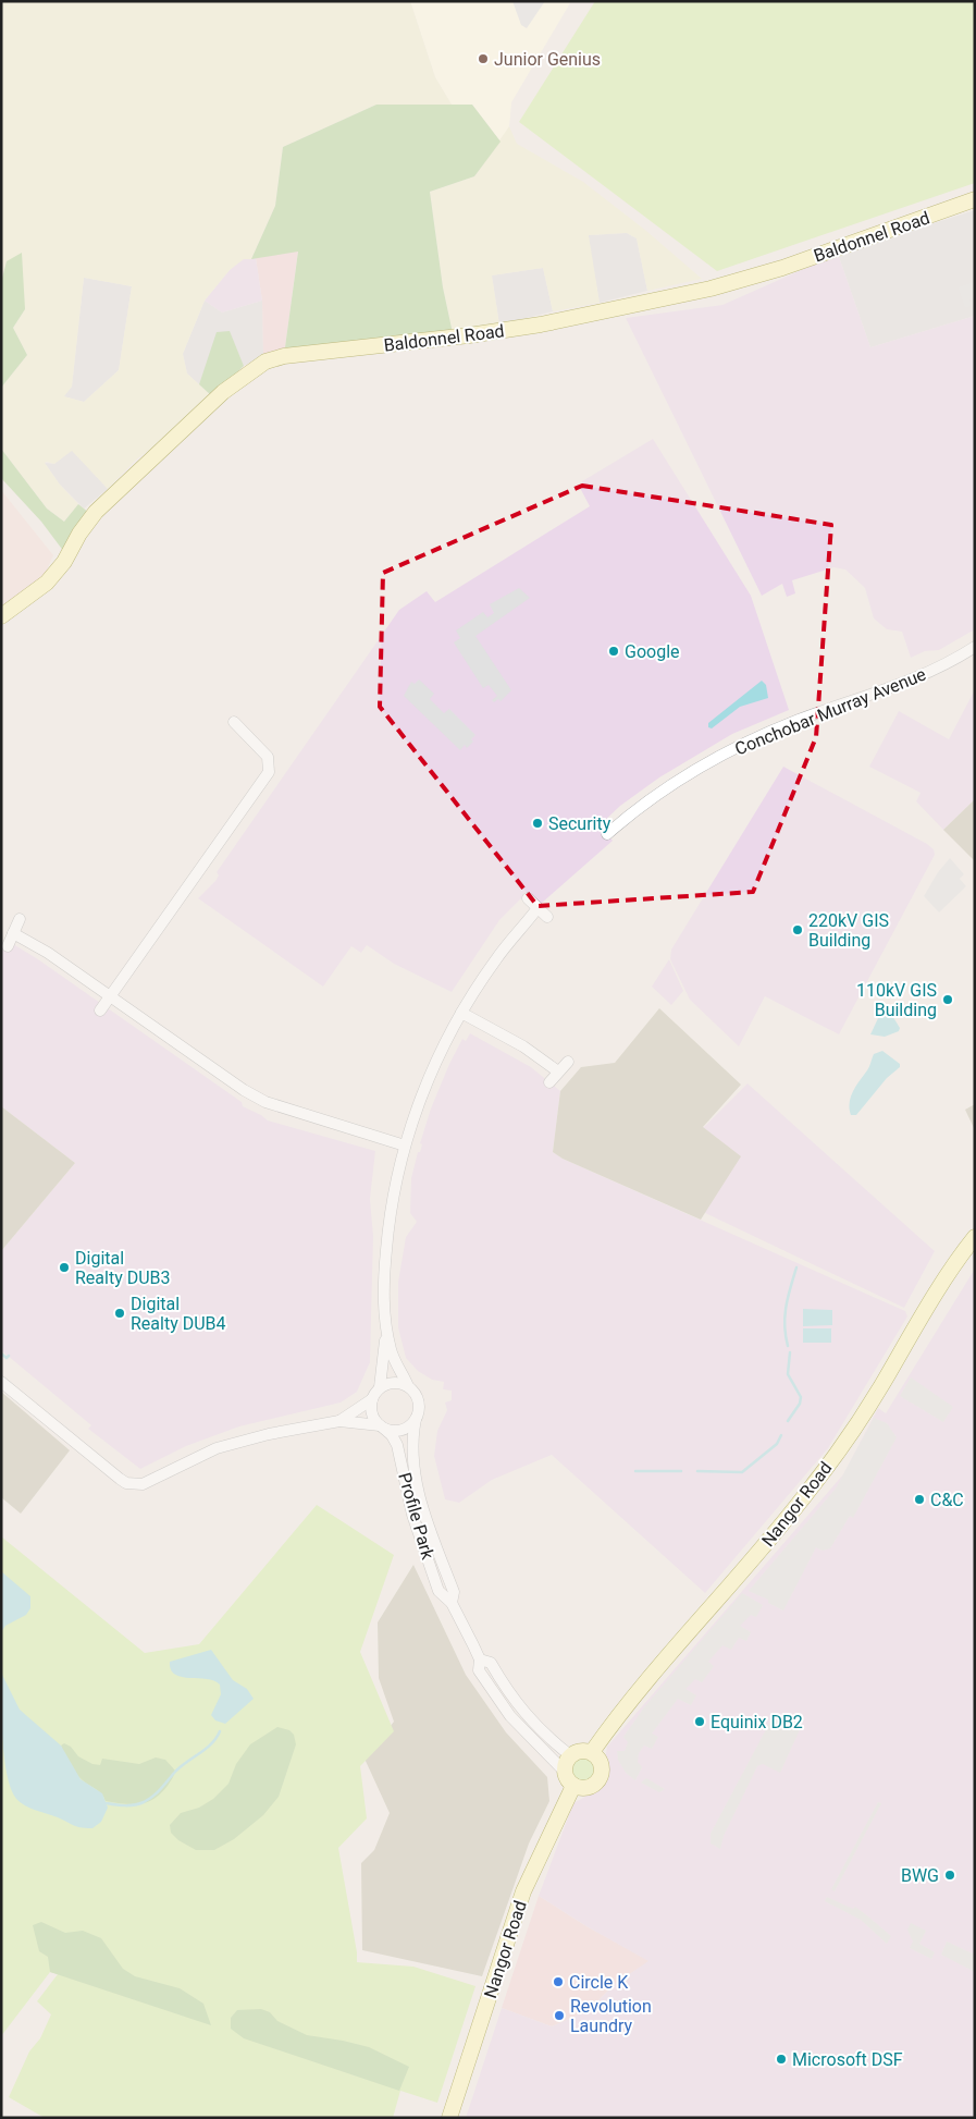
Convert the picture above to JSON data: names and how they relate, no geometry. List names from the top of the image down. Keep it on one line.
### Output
{"streets":{"main road":["Baldonnel Road","Nangor Road"],"street":["Conchobar Murray Avenue","Profile Park"]},"crossings":[["Nangor Road","Profile Park"]],"places":["Junior Genius","Google","Security","220kV GIS Building","110kV GIS Building","Digital Realty DUB3","Digital Realty DUB4","C&C","Equinix DB2","BWG","Circle K","Revolution Laundry","Microsoft DSF"]}
